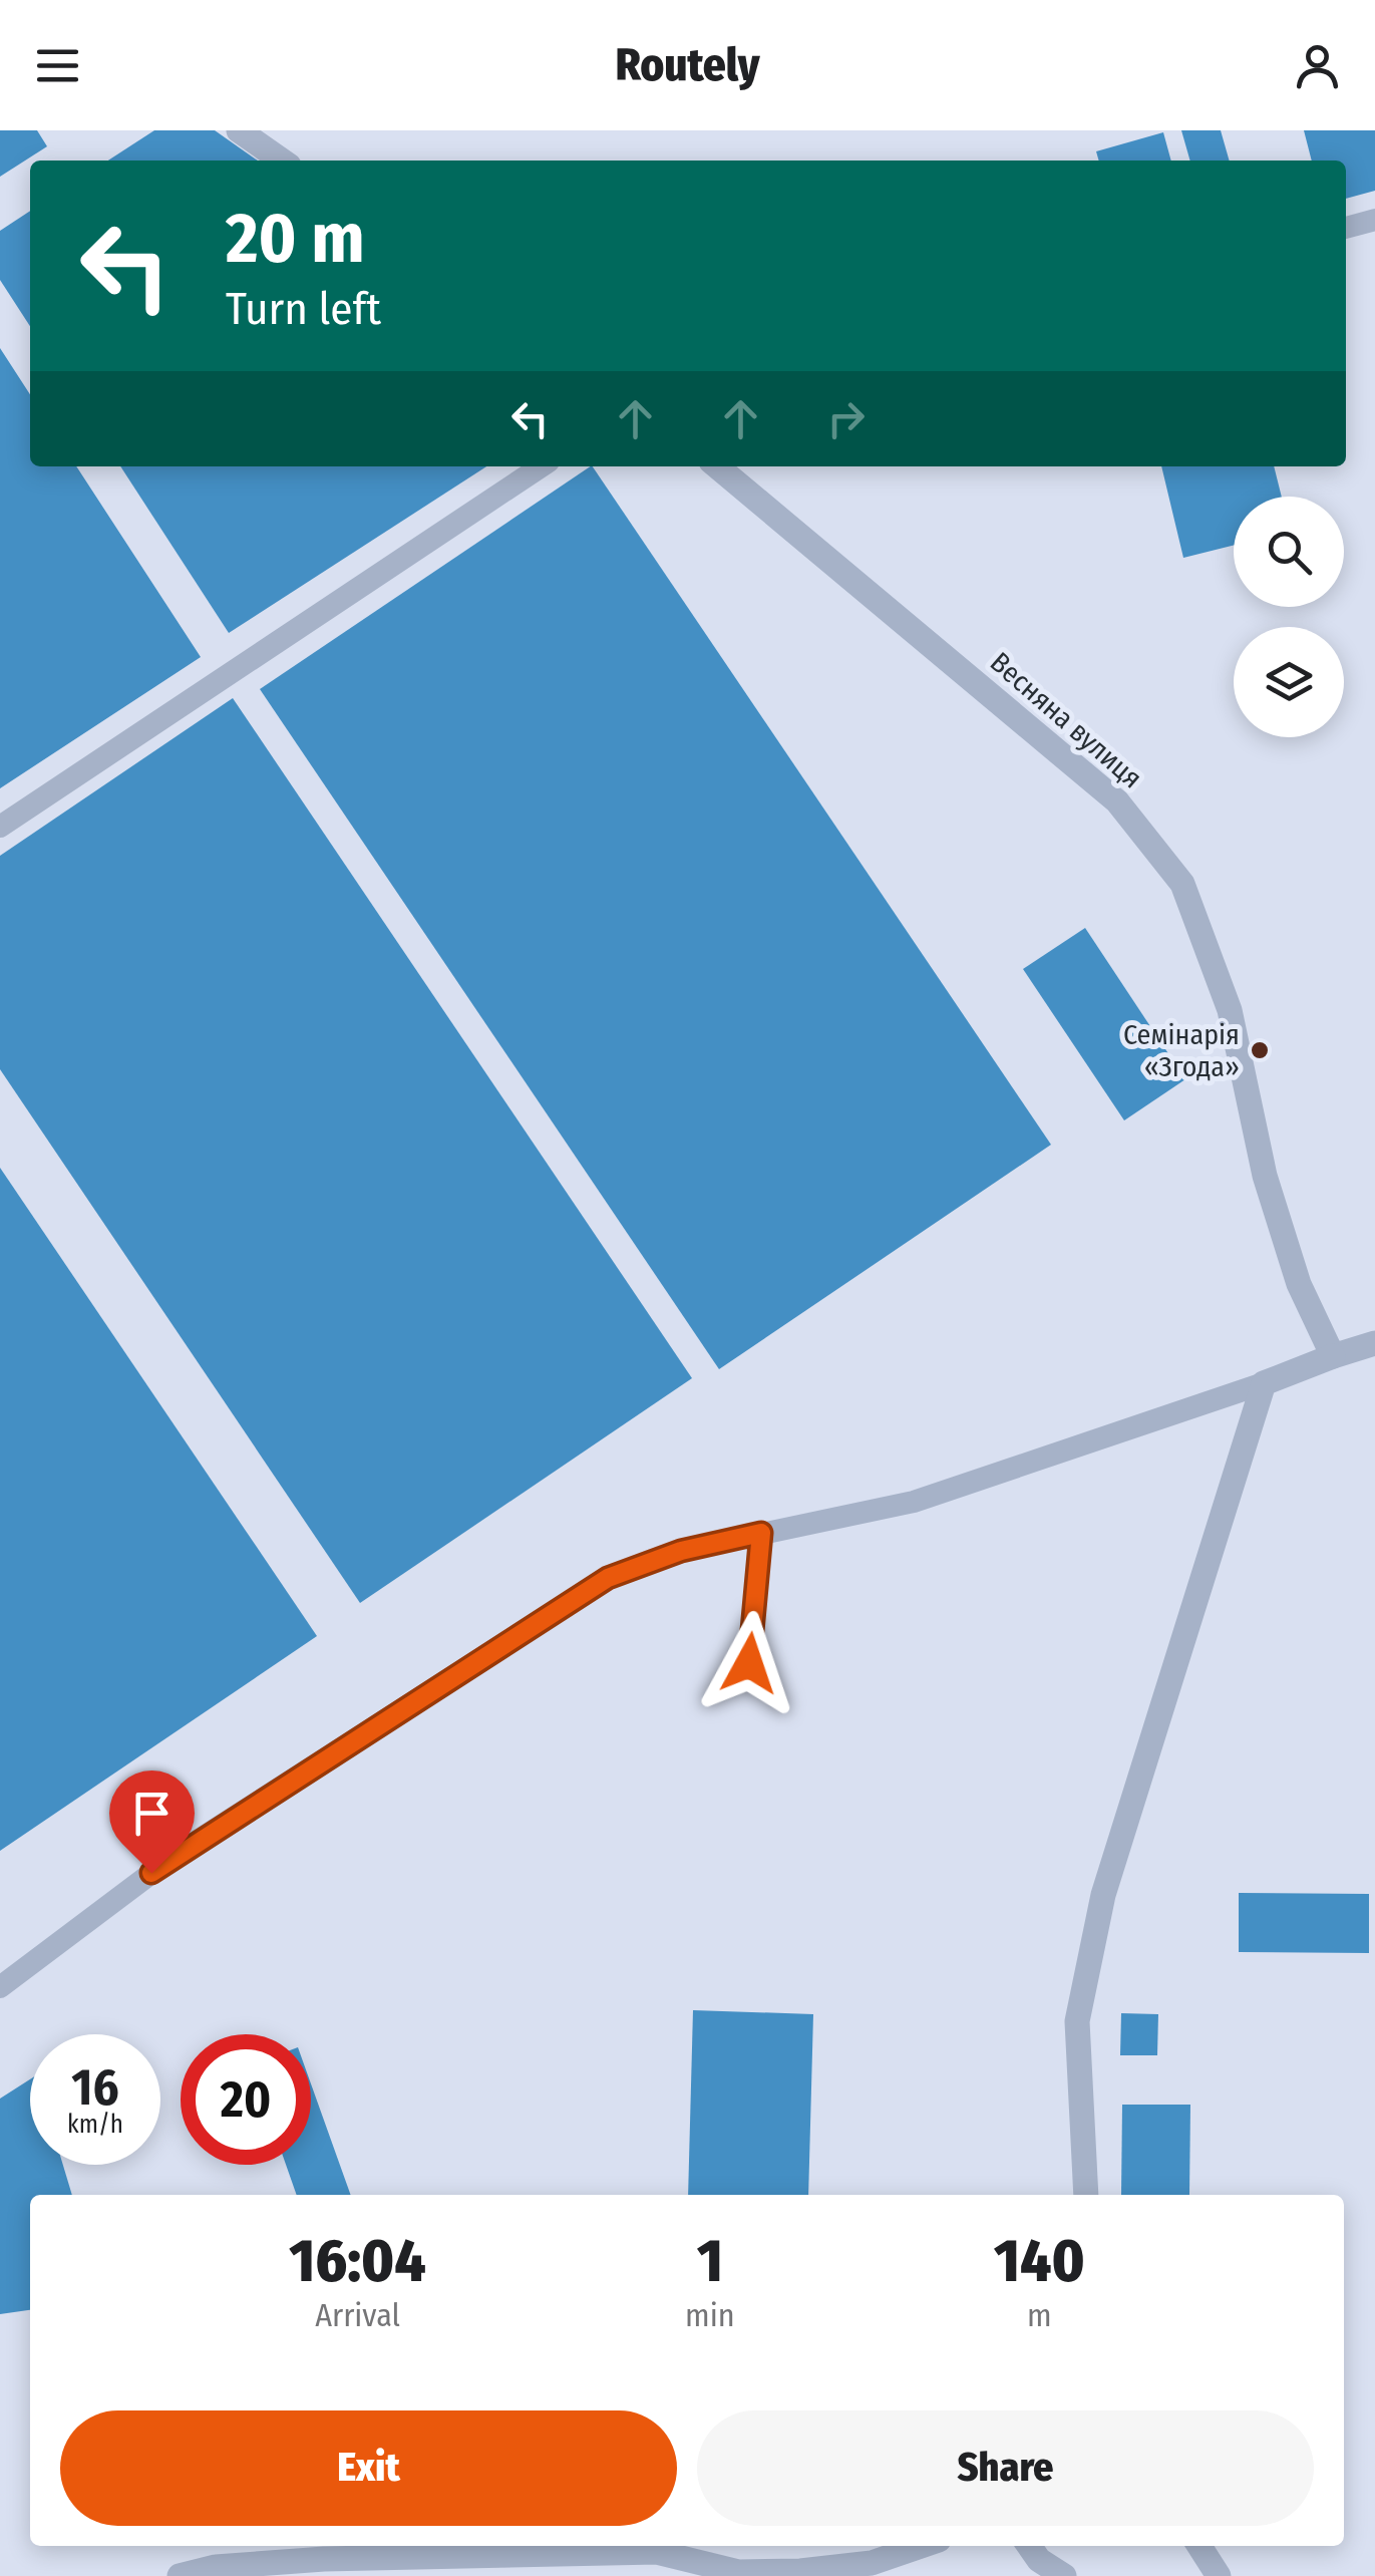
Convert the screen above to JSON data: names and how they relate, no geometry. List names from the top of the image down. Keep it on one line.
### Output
{"streets":{"street":["Весняна вулиця"]},"places":["Семінарія «Згода»"],"page":{"header":"Routely","turn":["20 m","Turn left"],"speed":"16 km/h","limit":"20","eta":["16:04","Arrival","1","min","140","m"],"buttons":["Exit","Share"]}}
